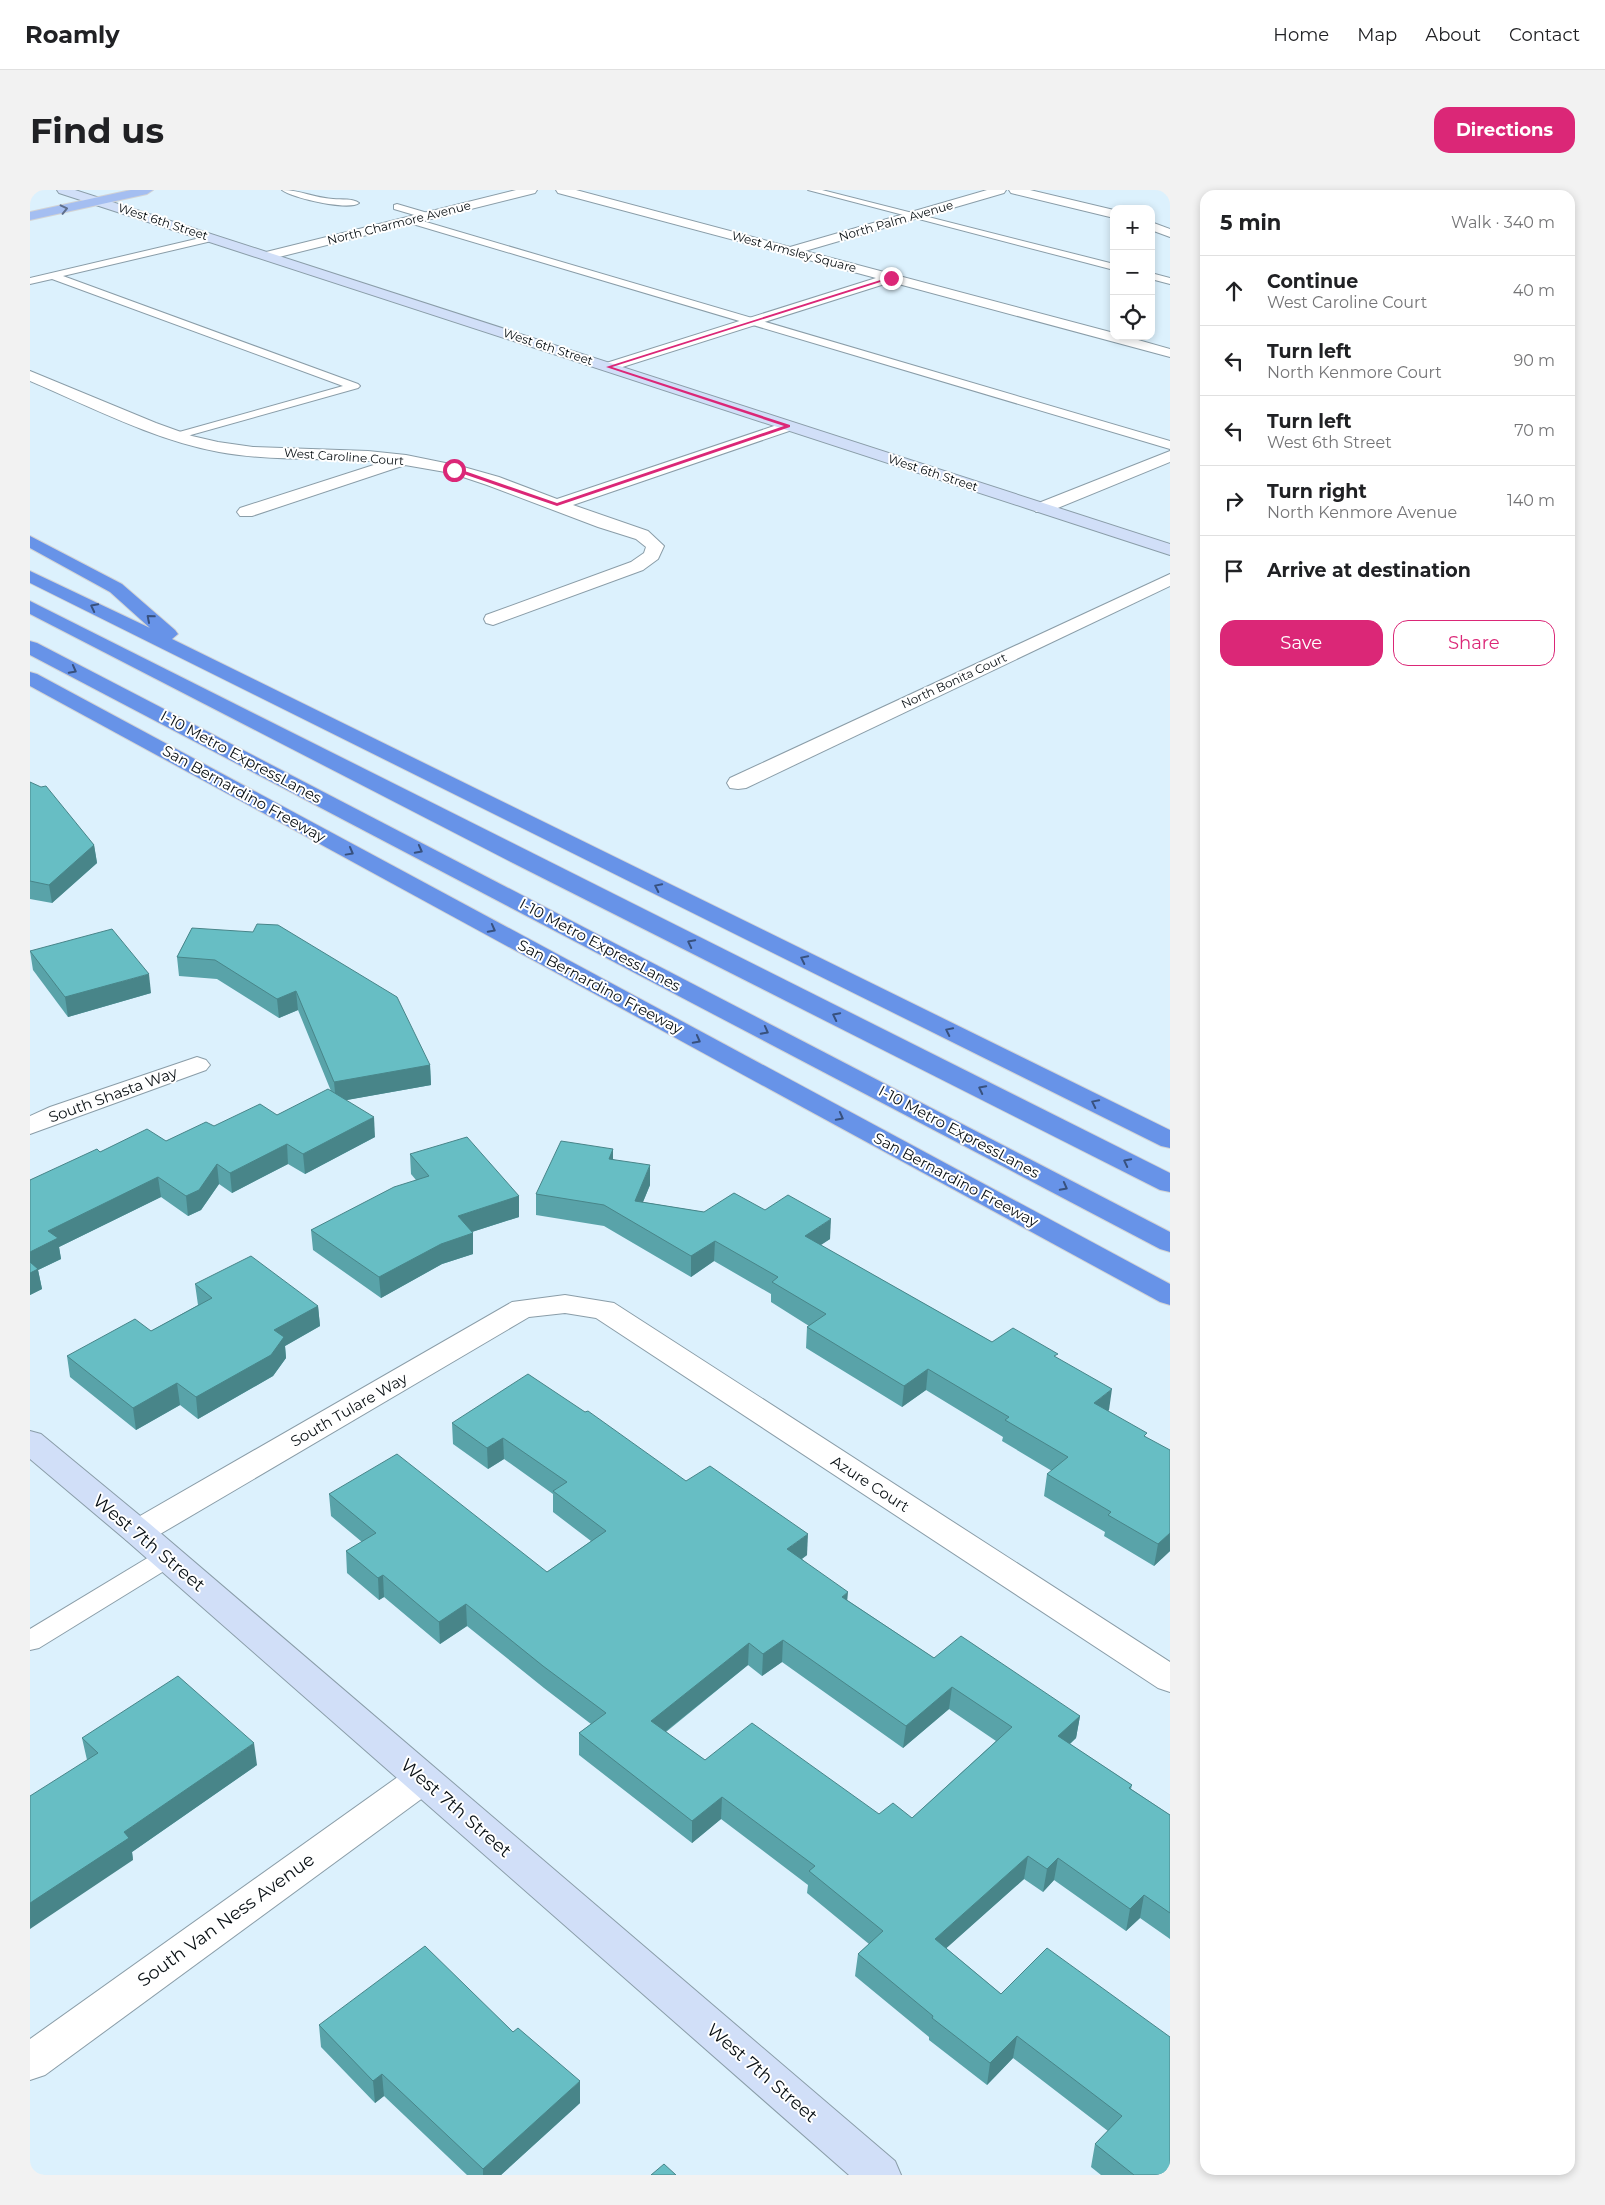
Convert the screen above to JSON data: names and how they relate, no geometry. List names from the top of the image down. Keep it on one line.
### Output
{"streets":{"highway":["I-10 Metro ExpressLanes","San Bernardino Freeway"],"street":["North Palm Avenue","West 6th Street","North Charmore Avenue","West Armsley Square","West Caroline Court","North Bonita Court","South Shasta Way","South Tulare Way","Azure Court","West 7th Street","South Van Ness Avenue"]},"crossings":[["North Palm Avenue","West Armsley Square"],["West 6th Street","North Charmore Avenue"],["South Tulare Way","Azure Court"],["South Tulare Way","West 7th Street"],["West 7th Street","South Van Ness Avenue"]],"page":{"header":"Roamly","nav":["Home","Map","About","Contact"],"buttons":["Directions",["Save","Share"]],"title":"Find us","heading":["5 min","Walk · 340 m"],"map_buttons":["+","−"],"list":[["Continue","West Caroline Court","40 m"],["Turn left","North Kenmore Court","90 m"],["Turn left","West 6th Street","70 m"],["Turn right","North Kenmore Avenue","140 m"],"Arrive at destination"]}}
